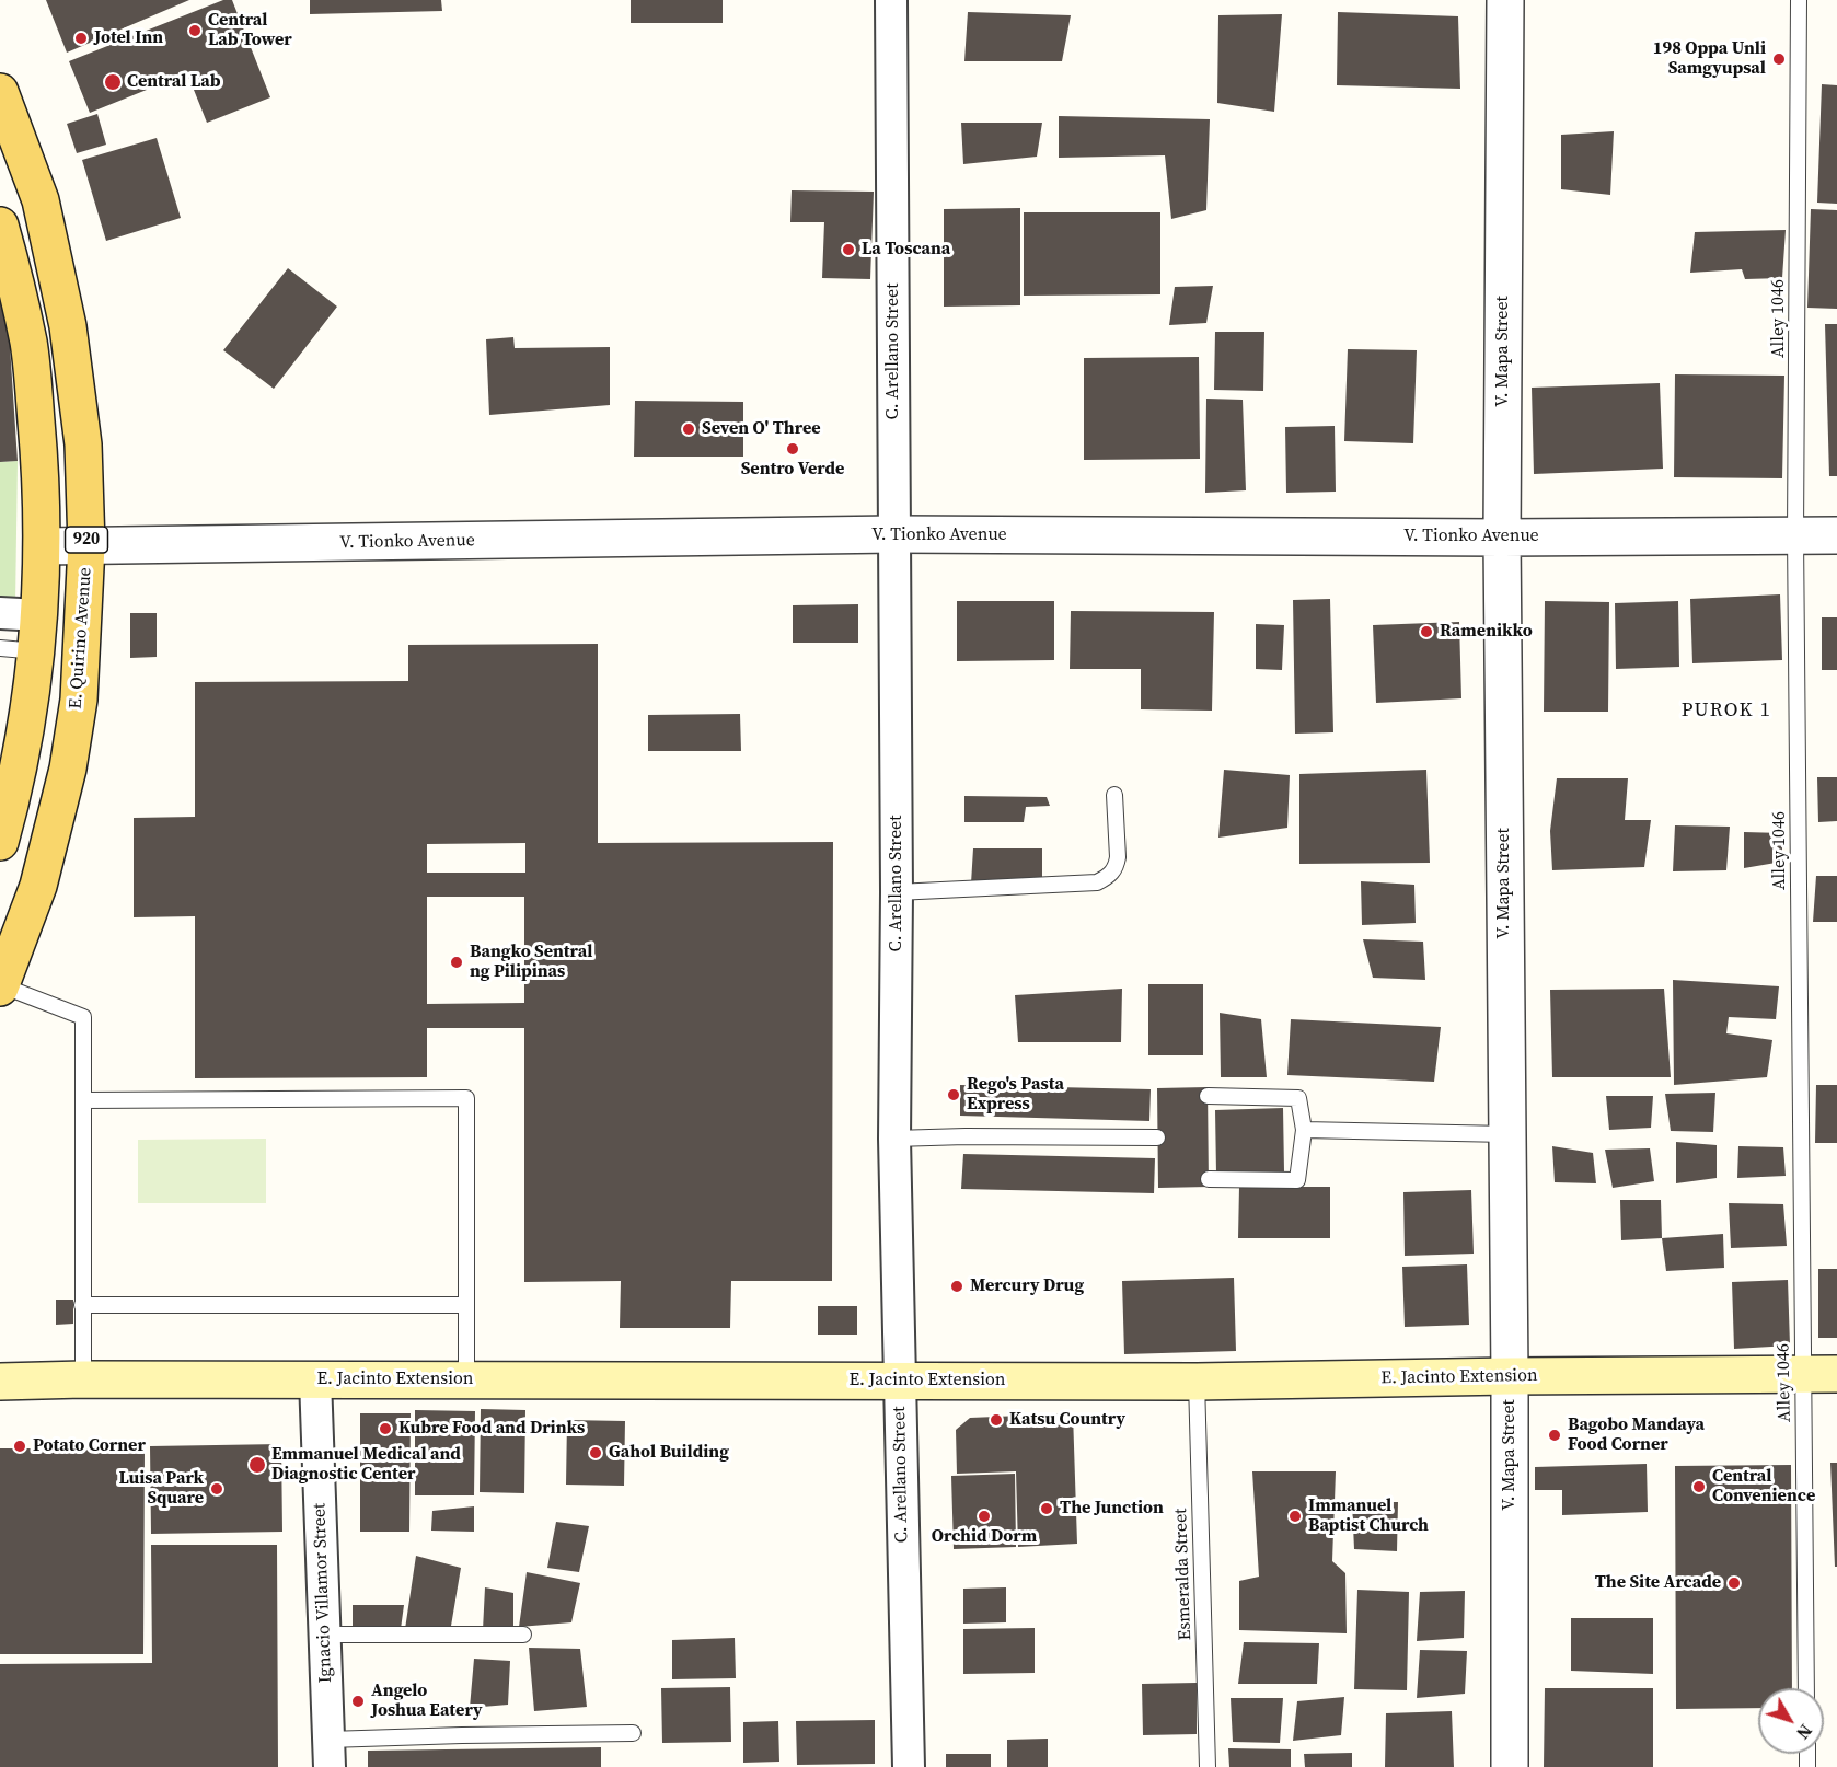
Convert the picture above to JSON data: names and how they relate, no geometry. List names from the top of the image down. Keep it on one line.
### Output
{"streets":{"main road":["920","E. Quirino Avenue","E. Jacinto Extension"],"street":["C. Arellano Street","V. Mapa Street","V. Tionko Avenue","Ignacio Villamor Street"],"lane":["Alley 1046","Esmeralda Street"]},"crossings":[["Alley 1046","V. Tionko Avenue"],["Alley 1046","E. Jacinto Extension"],["C. Arellano Street","V. Tionko Avenue"],["C. Arellano Street","E. Jacinto Extension"],["V. Mapa Street","V. Tionko Avenue"],["V. Mapa Street","E. Jacinto Extension"],["V. Tionko Avenue","920"],["V. Tionko Avenue","E. Quirino Avenue"],["E. Jacinto Extension","Esmeralda Street"],["E. Jacinto Extension","Ignacio Villamor Street"]],"districts":["PUROK 1"],"places":["Central Lab Tower","Jotel Inn","198 Oppa Unli Samgyupsal","Central Lab","La Toscana","Seven O' Three","Sentro Verde","Ramenikko","Bangko Sentral ng Pilipinas","Rego's Pasta Express","Mercury Drug","Katsu Country","Kubre Food and Drinks","Bagobo Mandaya Food Corner","Potato Corner","Gahol Building","Emmanuel Medical and Diagnostic Center","Central Convenience","Luisa Park Square","The Junction","Orchid Dorm","Immanuel Baptist Church","The Site Arcade","Angelo Joshua Eatery"],"north":"bottom right"}
